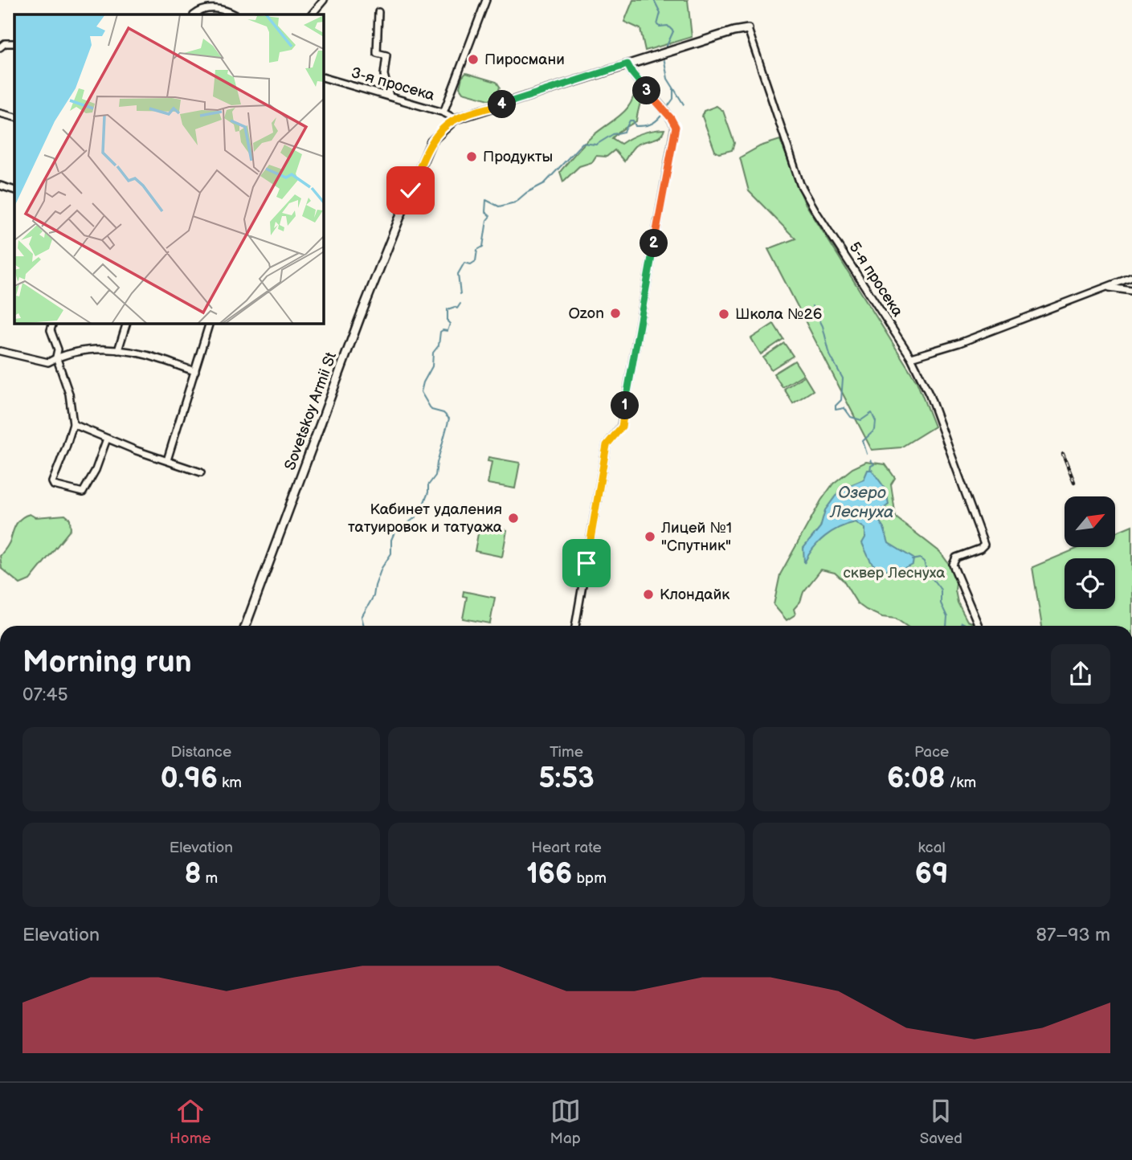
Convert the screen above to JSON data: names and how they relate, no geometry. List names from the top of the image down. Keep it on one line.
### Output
{"streets":{"street":["3-я просека","5-я просека","Sovetskoy Armii St"]},"crossings":[["3-я просека","Sovetskoy Armii St"],["5-я просека","Sovetskoy Armii St"]],"water":["Озеро Леснуха"],"parks":["сквер Леснуха"],"places":["Пиросмани","Продукты","Ozon","Школа №26","Кабинет удаления татуировок и татуажа","Лицей №1 \"Спутник\"","Клондайк"],"north":"top right","page":{"pins":["3","4","2","1"],"heading":["Morning run","07:45"],"stats":[["Distance","0.96 km"],["Time","5:53"],["Pace","6:08 /km"],["Elevation","8 m"],["Heart rate","166 bpm"],["kcal","69"]],"chart":["Elevation","87–93 m"],"tabs":["Home","Map","Saved"]}}
